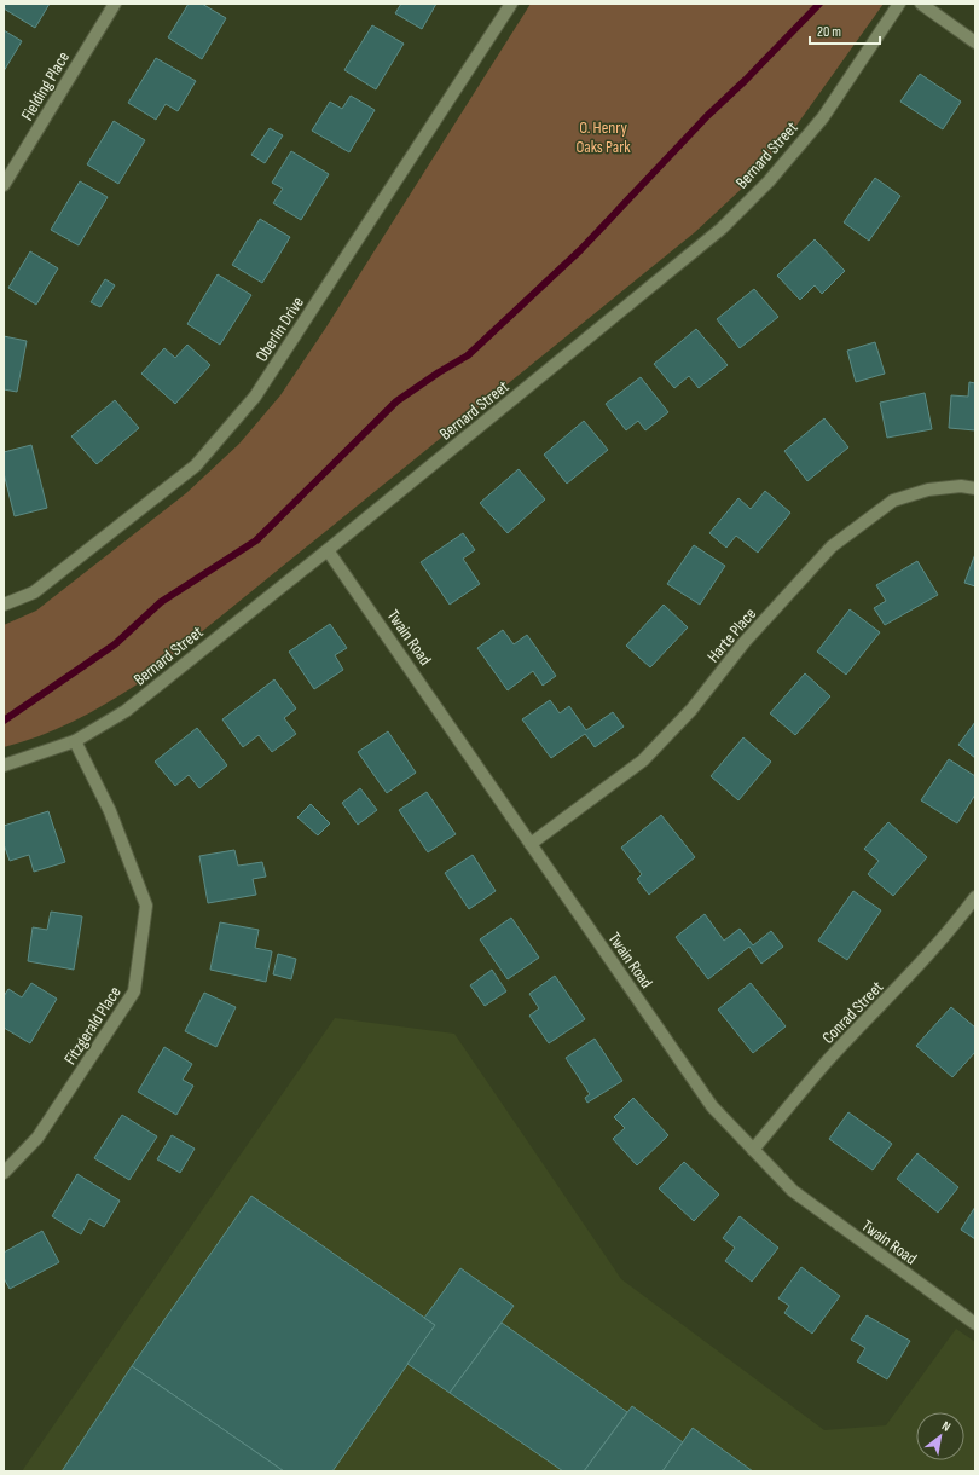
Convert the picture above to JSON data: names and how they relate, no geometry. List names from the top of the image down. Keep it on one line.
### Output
{"streets":{"street":["Fielding Place","Bernard Street","Oberlin Drive","Harte Place","Twain Road","Conrad Street","Fitzgerald Place"]},"crossings":[["Bernard Street","Twain Road"],["Bernard Street","Fitzgerald Place"],["Harte Place","Twain Road"],["Twain Road","Conrad Street"]],"parks":["O. Henry Oaks Park"],"scale_bar":"20 m","north":"top right"}
